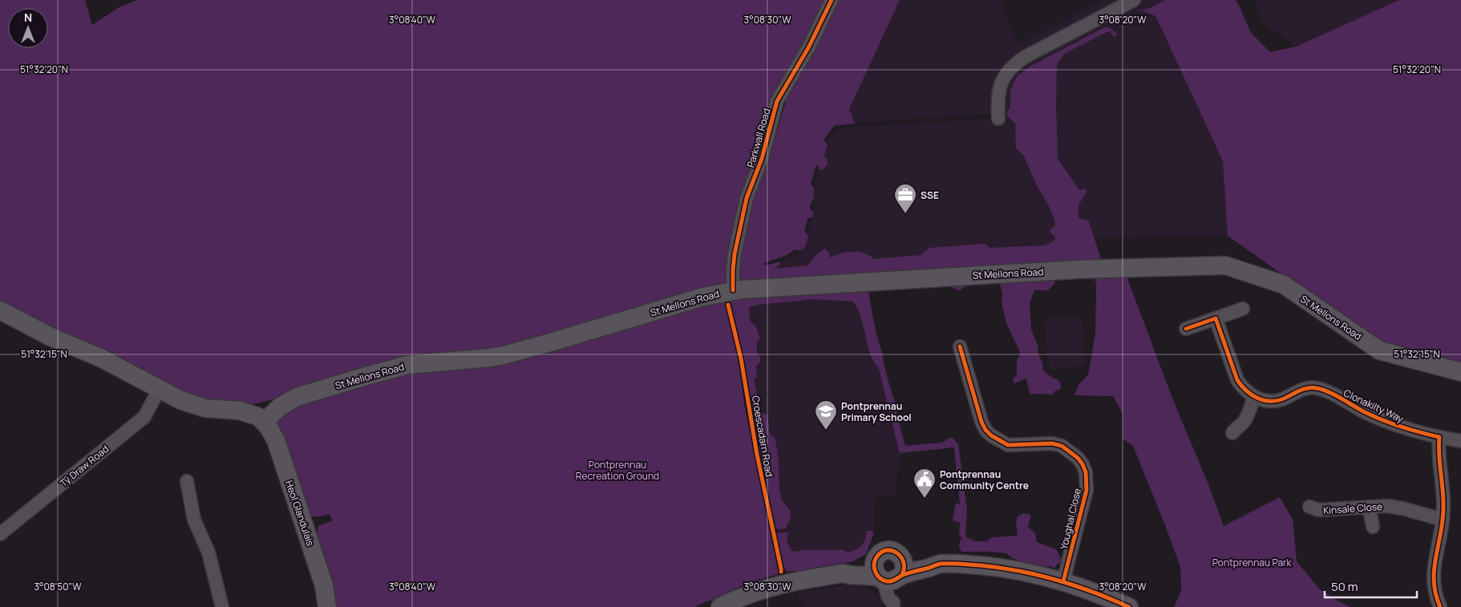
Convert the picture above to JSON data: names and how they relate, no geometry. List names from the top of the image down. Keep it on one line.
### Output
{"streets":{"main road":["St Mellons Road","Heol Glandulais"],"street":["Parkwall Road","Clonakilty Way","Tŷ Draw Road","Kinsale Close","Youghal Close"],"cycle path":["Croescadarn Road"]},"crossings":[["Parkwall Road","St Mellons Road"],["St Mellons Road","Heol Glandulais"]],"parks":["Pontprennau Recreation Ground","Pontprennau Park"],"places":{"office":["SSE"],"school or university":["Pontprennau Primary School"],"public building":["Pontprennau Community Centre"]},"scale_bar":"50 m","north":"top","coordinates":["3°08'40\"W","3°08'30\"W","3°08'20\"W","51°32'20\"N","51°32'15\"N","3°08'50\"W"]}
